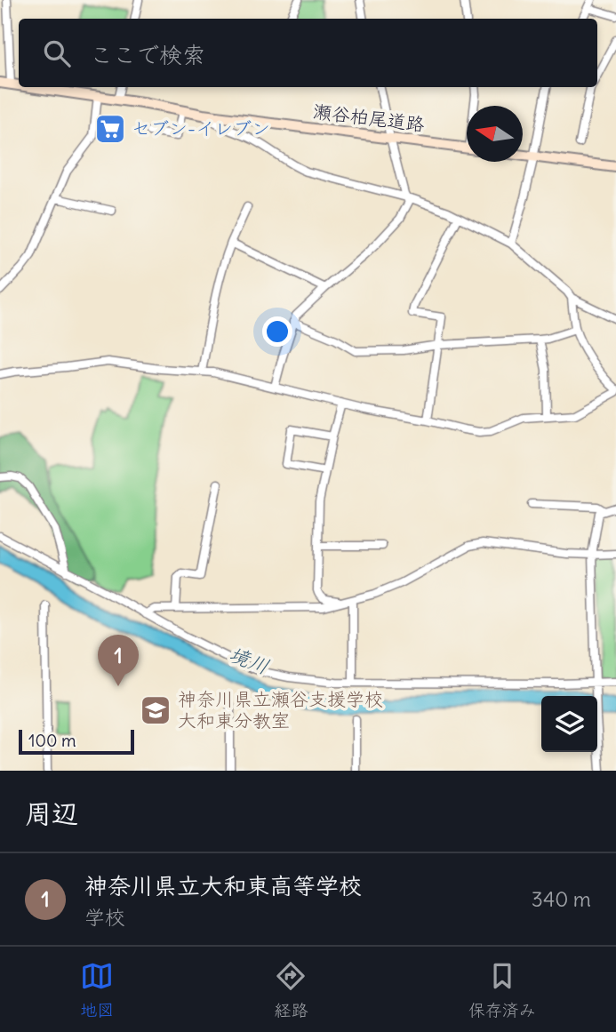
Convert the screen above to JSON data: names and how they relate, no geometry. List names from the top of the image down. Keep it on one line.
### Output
{"streets":{"main road":["瀬谷柏尾道路"]},"water":["境川"],"places":{"supermarket":["セブン-イレブン"],"school or university":["神奈川県立瀬谷支援学校 大和東分教室"]},"scale_bar":"100 m","north":"left","page":{"search":"ここで検索","pins":"1","scale":"100 m","heading":"周辺","list":[{"mark":"1","name":"神奈川県立大和東高等学校","note":"学校","value":"340 m"}],"nav":["地図","経路","保存済み"]}}
